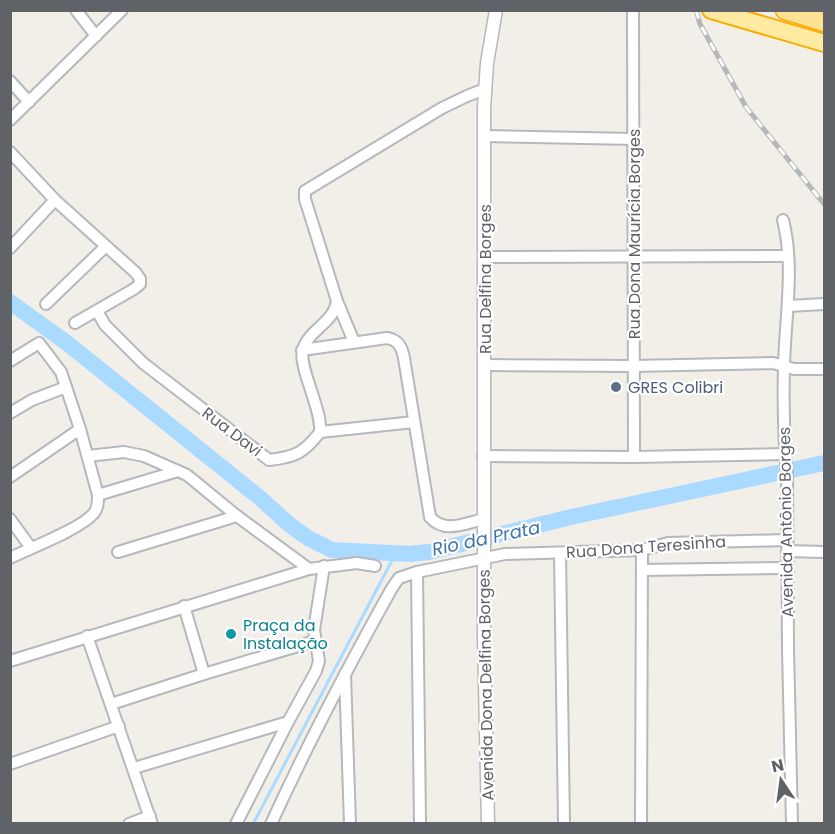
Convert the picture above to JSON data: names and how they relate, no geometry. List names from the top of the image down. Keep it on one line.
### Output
{"streets":{"street":["Rua Dona Maurícia Borges","Rua Delfina Borges","Rua Davi","Avenida Antônio Borges","Rua Dona Teresinha","Avenida Dona Delfina Borges"]},"crossings":[["Rua Delfina Borges","Rua Dona Teresinha"],["Rua Delfina Borges","Avenida Dona Delfina Borges"],["Avenida Antônio Borges","Rua Dona Teresinha"],["Rua Dona Teresinha","Avenida Dona Delfina Borges"]],"water":["Rio da Prata"],"places":["GRES Colibri","Praça da Instalação"],"north":"top"}
